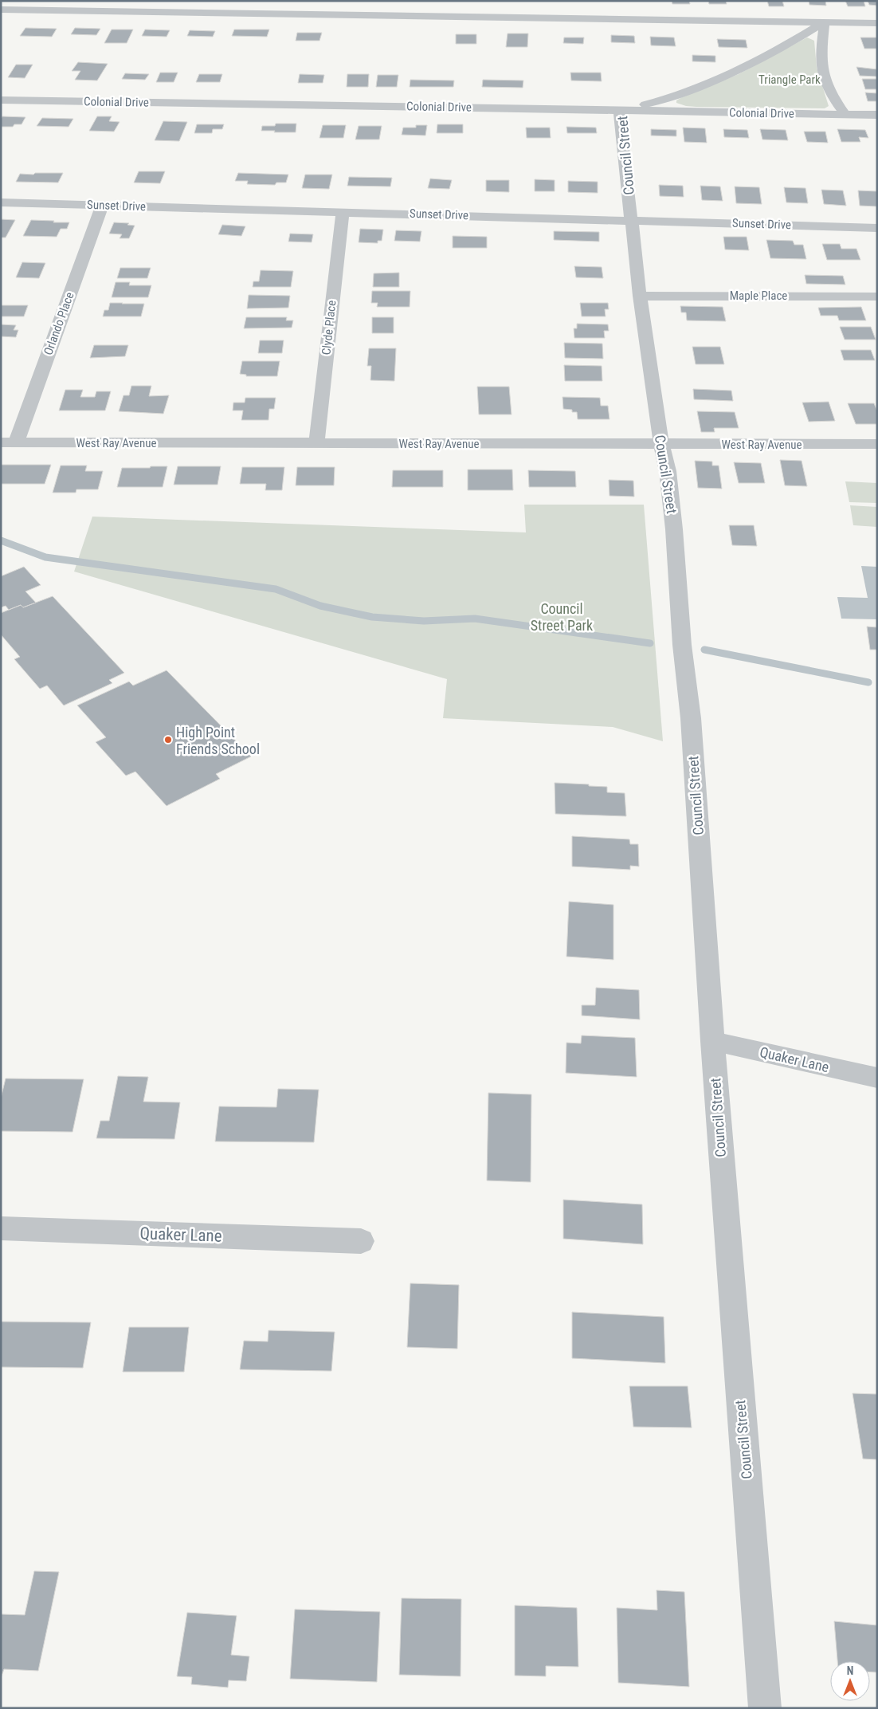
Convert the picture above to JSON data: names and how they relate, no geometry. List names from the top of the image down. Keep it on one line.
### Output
{"streets":{"street":["Colonial Drive","Council Street","Sunset Drive","Maple Place","Orlando Place","Clyde Place","West Ray Avenue","Quaker Lane"]},"crossings":[["Colonial Drive","Council Street"],["Council Street","Sunset Drive"],["Council Street","Maple Place"],["Council Street","West Ray Avenue"],["Council Street","Quaker Lane"],["Sunset Drive","Orlando Place"],["Sunset Drive","Clyde Place"],["Orlando Place","West Ray Avenue"],["Clyde Place","West Ray Avenue"]],"parks":["Triangle Park","Council Street Park"],"places":["High Point Friends School"],"north":"top"}
